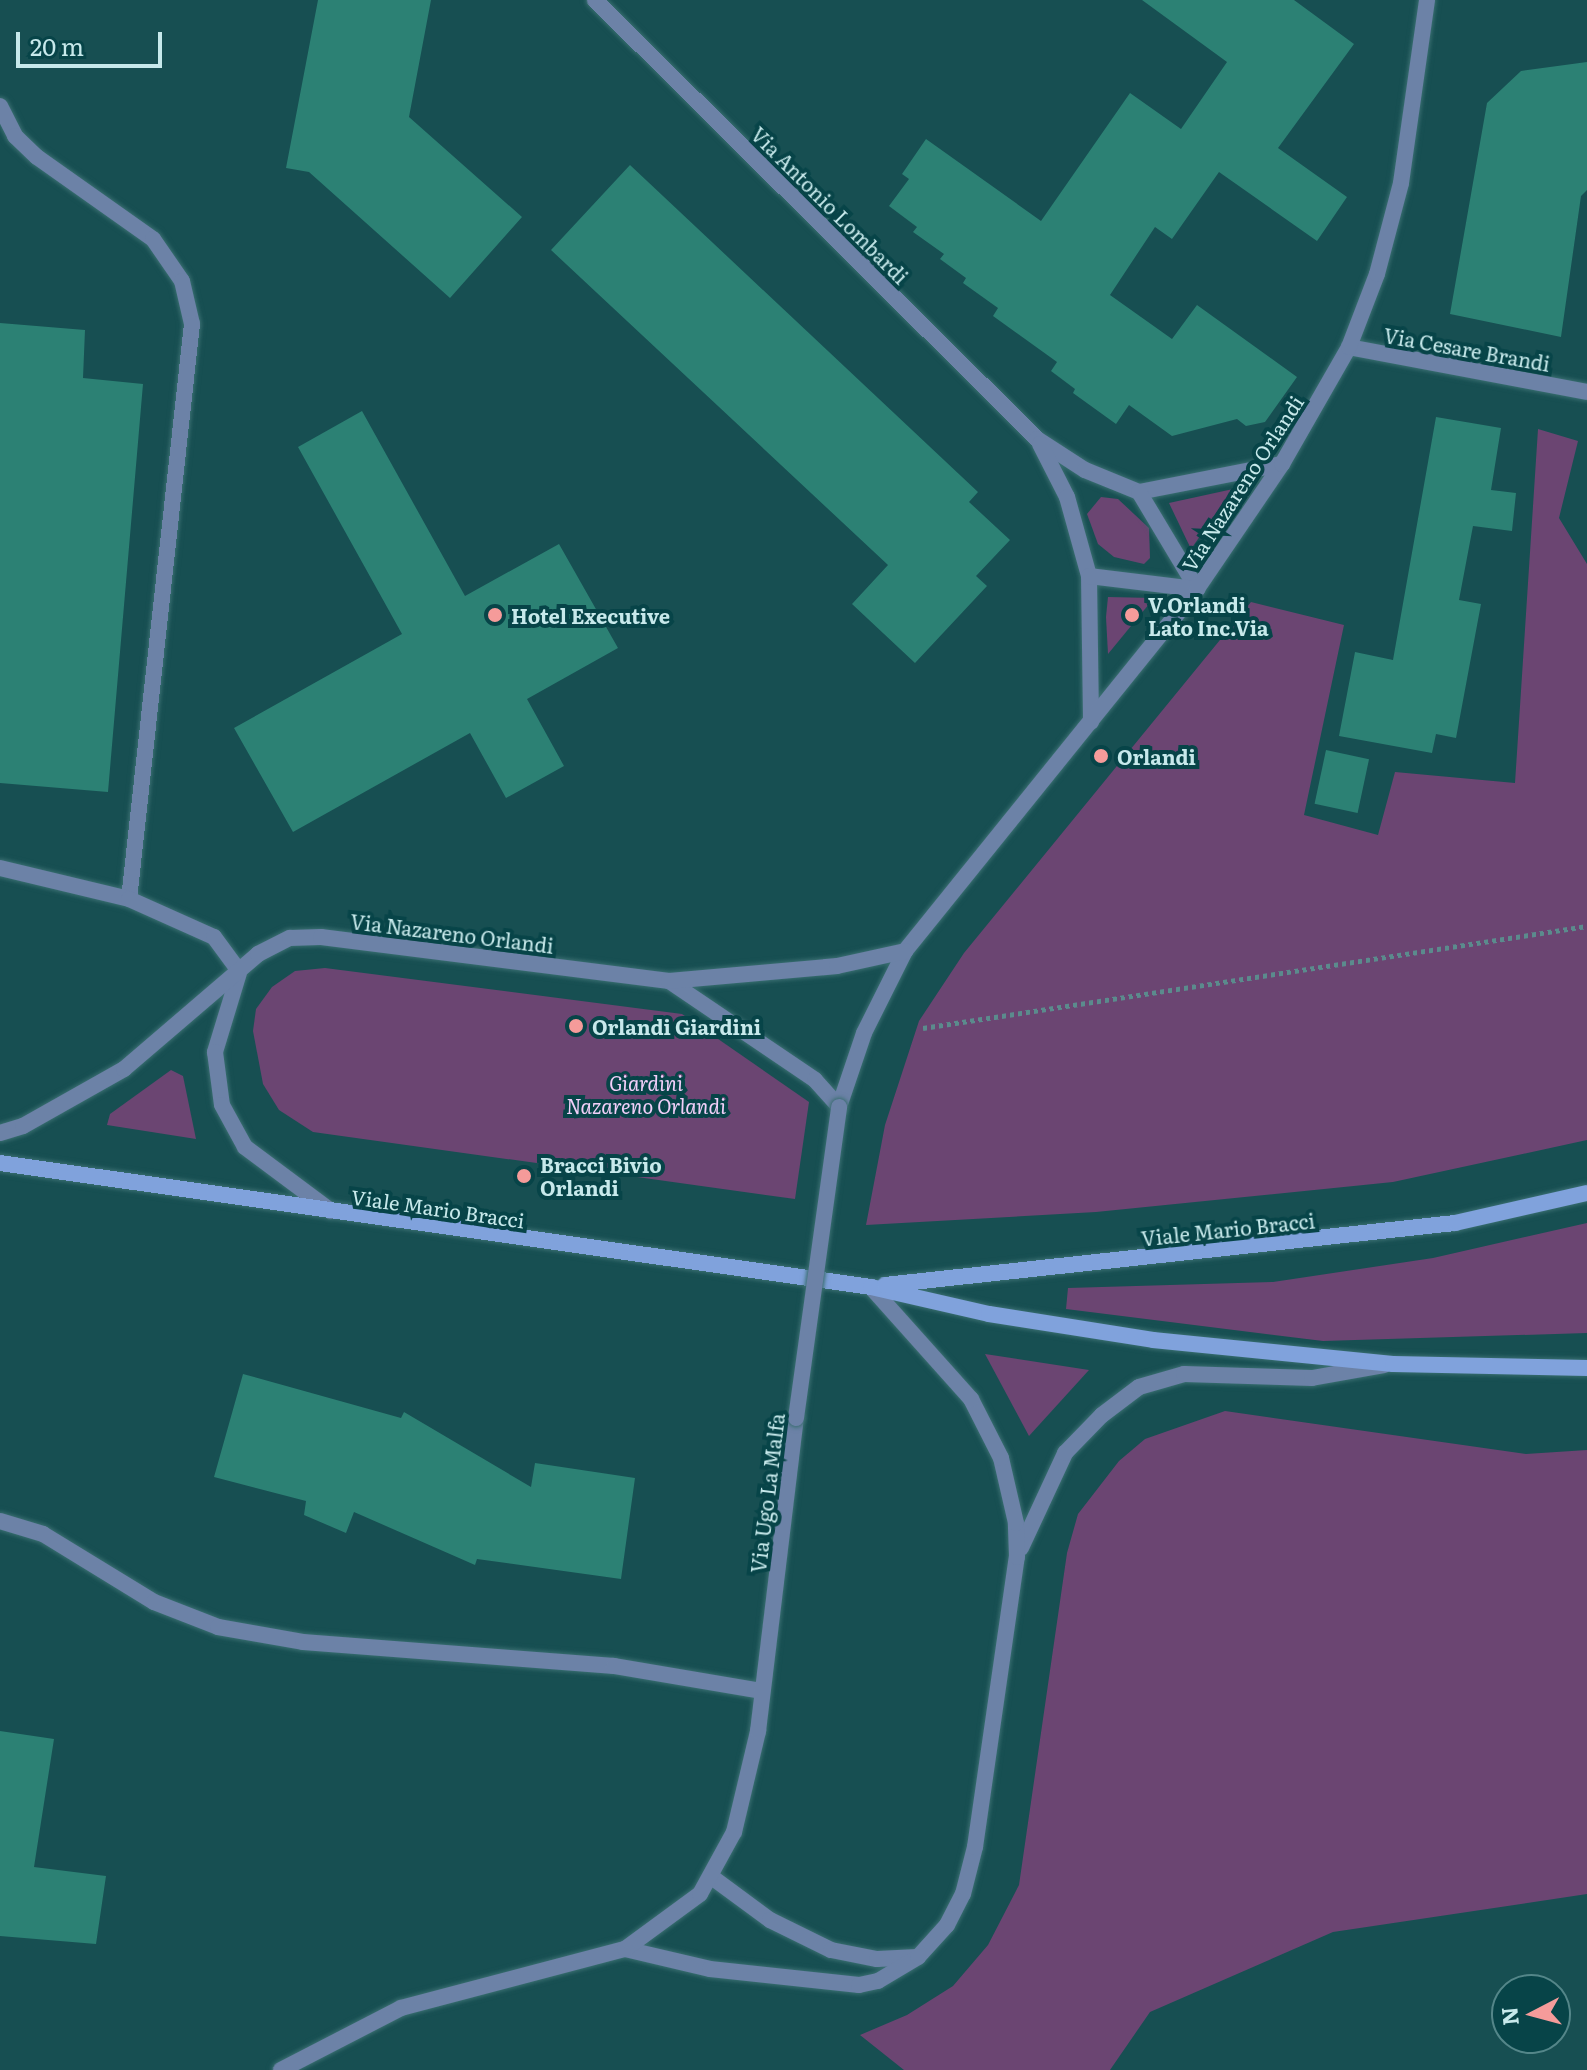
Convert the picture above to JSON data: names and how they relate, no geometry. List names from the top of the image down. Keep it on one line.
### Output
{"streets":{"main road":["Viale Mario Bracci"],"street":["Via Antonio Lombardi","Via Cesare Brandi","Via Nazareno Orlandi","Via Ugo La Malfa"]},"crossings":[["Via Antonio Lombardi","Via Nazareno Orlandi"],["Via Cesare Brandi","Via Nazareno Orlandi"],["Via Nazareno Orlandi","Via Ugo La Malfa"],["Viale Mario Bracci","Via Ugo La Malfa"]],"parks":["Giardini Nazareno Orlandi"],"places":["Hotel Executive","V.Orlandi Lato Inc.Via","Orlandi","Orlandi Giardini","Bracci Bivio Orlandi"],"scale_bar":"20 m","north":"left"}
